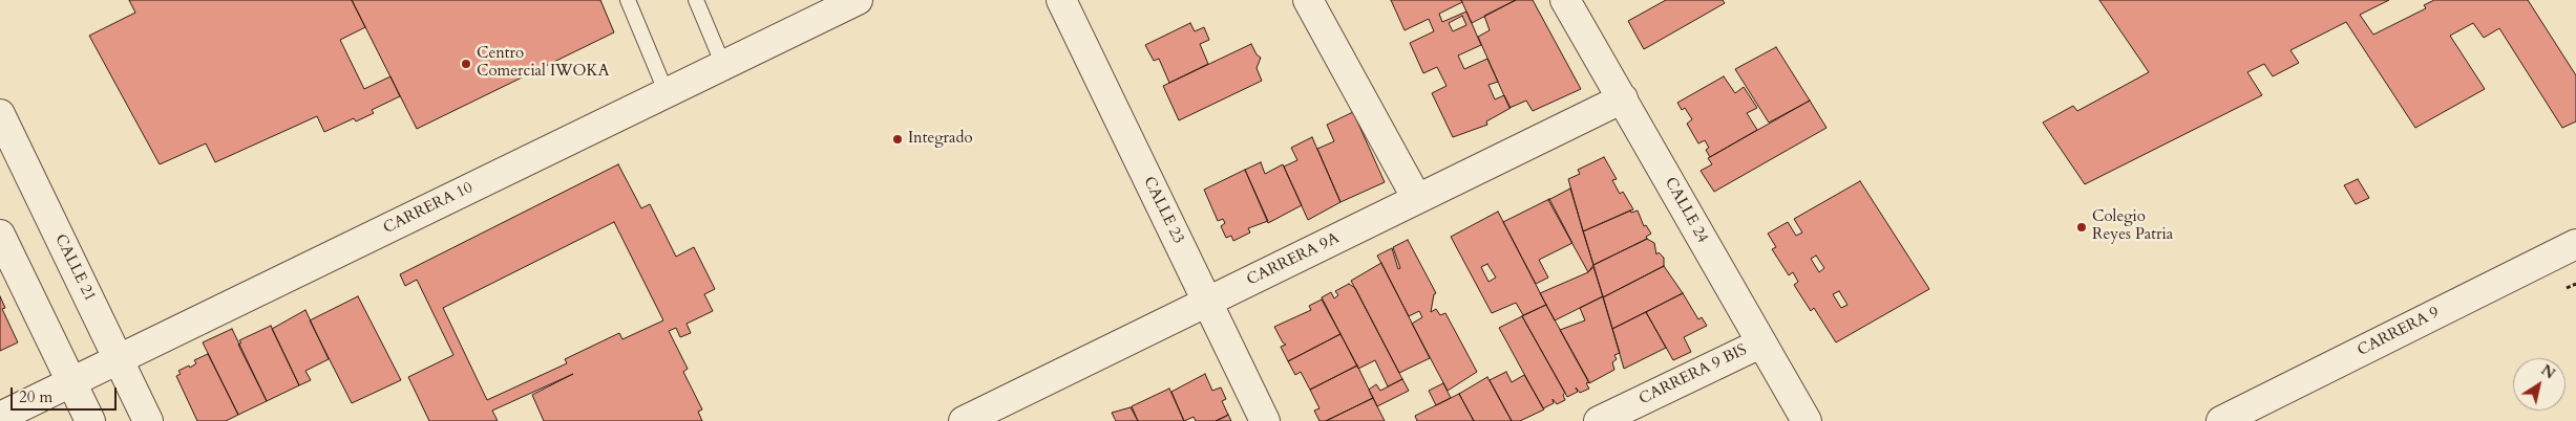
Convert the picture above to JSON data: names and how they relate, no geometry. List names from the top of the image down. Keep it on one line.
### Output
{"streets":{"street":["CARRERA 10","CALLE 23","CALLE 24","CARRERA 9A","CALLE 21","CARRERA 9","CARRERA 9 BIS"]},"crossings":[["CARRERA 10","CALLE 21"],["CALLE 23","CARRERA 9A"],["CALLE 24","CARRERA 9A"],["CALLE 24","CARRERA 9 BIS"]],"places":["Centro Comercial IWOKA","Integrado","Colegio Reyes Patria"],"scale_bar":"20 m","north":"top right"}
